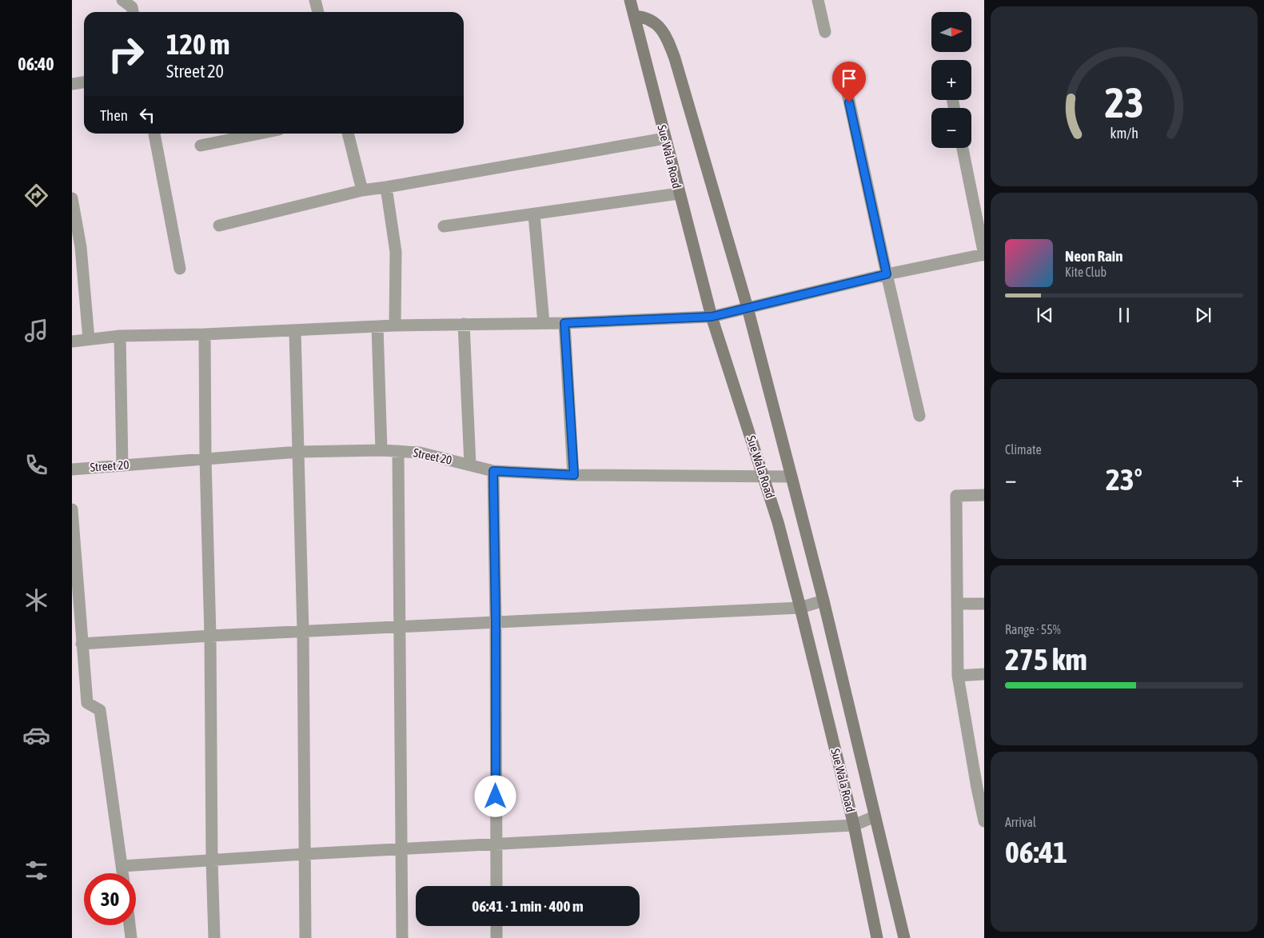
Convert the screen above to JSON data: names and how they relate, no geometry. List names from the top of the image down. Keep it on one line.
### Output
{"streets":{"street":["Sue Wala Road","Street 20"]},"crossings":[["Sue Wala Road","Street 20"]],"north":"right","page":{"tabs":"06:40","map_buttons":["+","−"],"turn":["120 m","Street 20"],"then":"Then","song":["Neon Rain","Kite Club"],"tile":["Climate",["Range · 55%","275 km"],["Arrival","06:41"]],"heat":["−","23°","+"],"limit":"30","trip":"06:41 · 1 min · 400 m","gauge":["23","km/h"]}}
